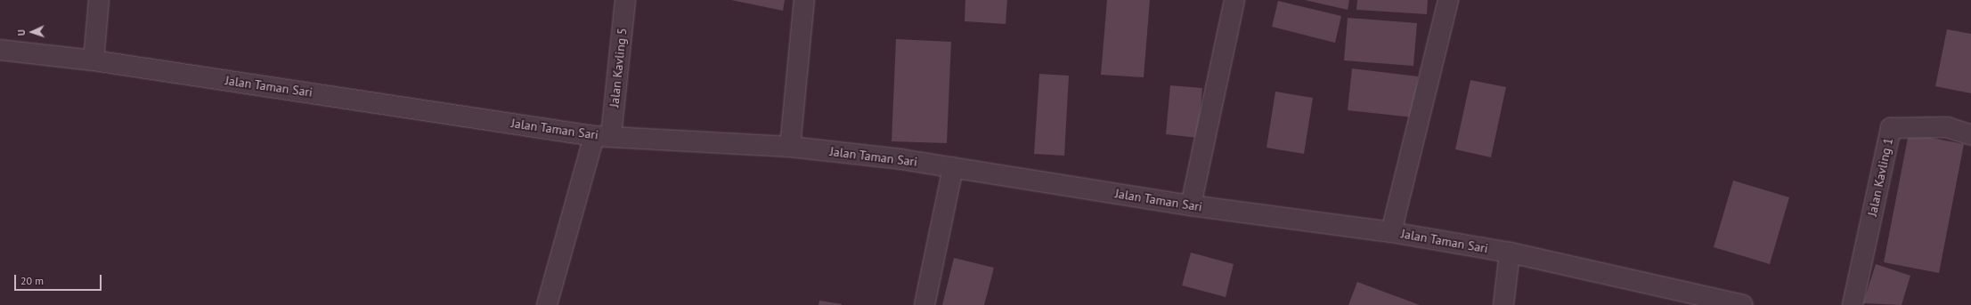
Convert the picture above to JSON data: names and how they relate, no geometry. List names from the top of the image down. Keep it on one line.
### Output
{"streets":{"street":["Jalan Kavling 5","Jalan Taman Sari","Jalan Kavling 1"]},"crossings":[["Jalan Kavling 5","Jalan Taman Sari"]],"scale_bar":"20 m","north":"left"}
